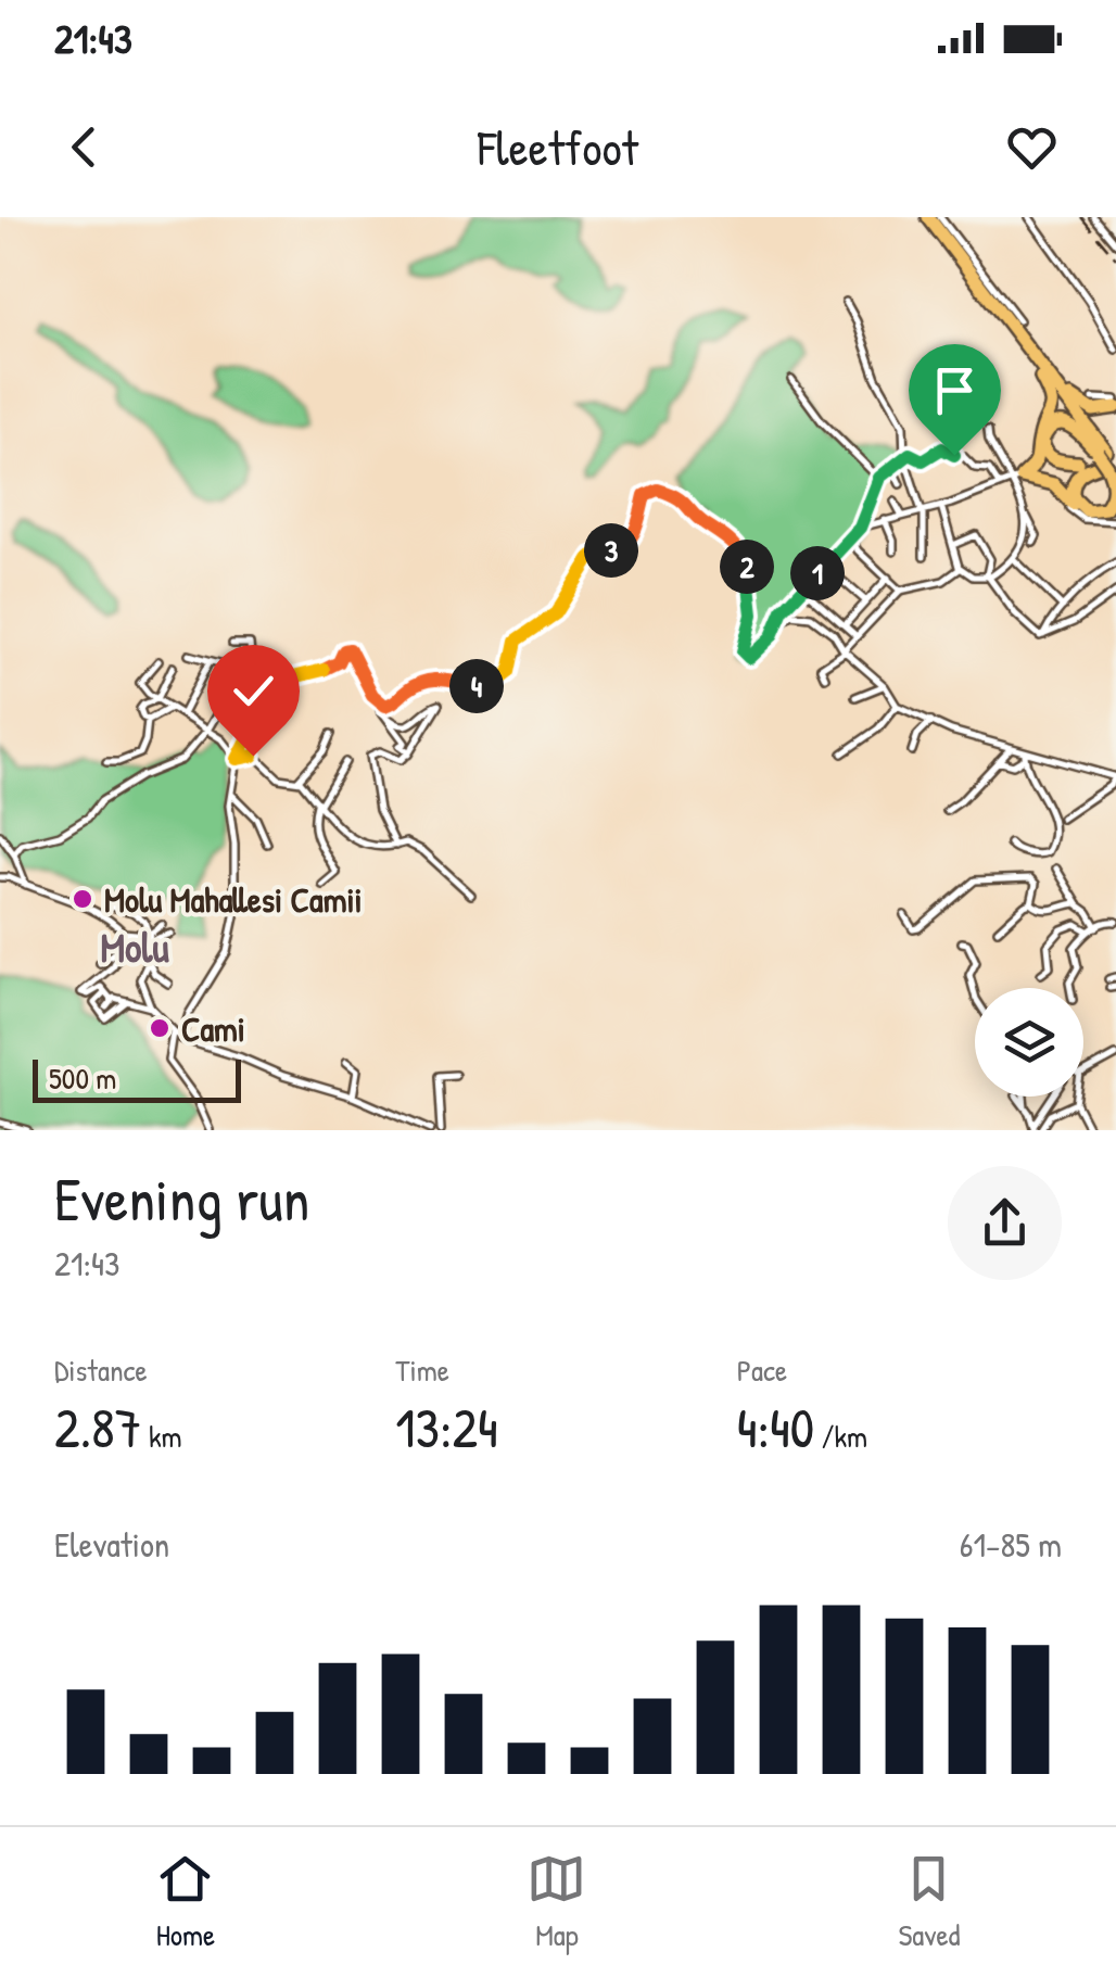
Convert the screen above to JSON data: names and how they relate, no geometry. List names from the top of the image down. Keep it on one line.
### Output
{"districts":["Molu"],"places":["Molu Mahallesi Camii","Cami"],"scale_bar":"500 m","page":{"status":"21:43","header":"Fleetfoot","pins":["3","2","1","4"],"scale":"500 m","heading":["Evening run","21:43"],"stats":[["Distance","2.87 km"],["Time","13:24"],["Pace","4:40 /km"]],"chart":["Elevation","61–85 m"],"tabs":["Home","Map","Saved"]}}
